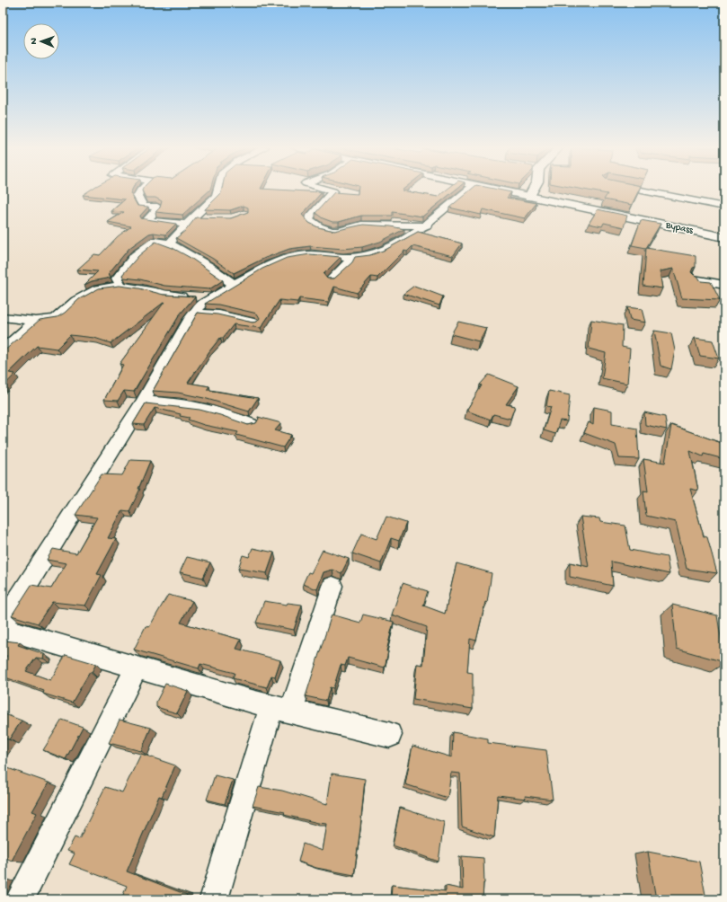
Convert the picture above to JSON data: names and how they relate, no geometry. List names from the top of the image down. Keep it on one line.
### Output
{"streets":{"main road":["Bypass"]},"north":"left"}
